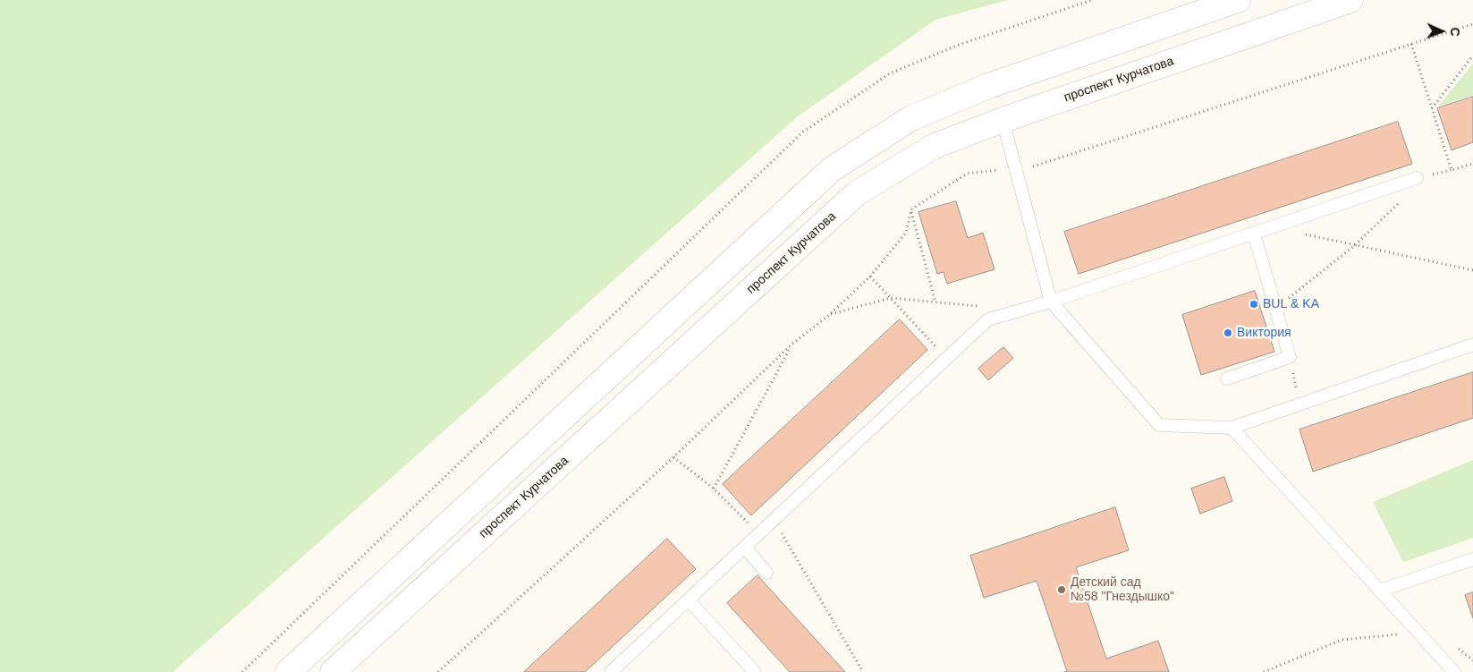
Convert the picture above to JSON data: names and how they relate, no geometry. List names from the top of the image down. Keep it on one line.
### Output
{"streets":{"main road":["проспект Курчатова"]},"places":["BUL & KA","Виктория","Детский сад №58 \"Гнездышко\""],"north":"right"}
